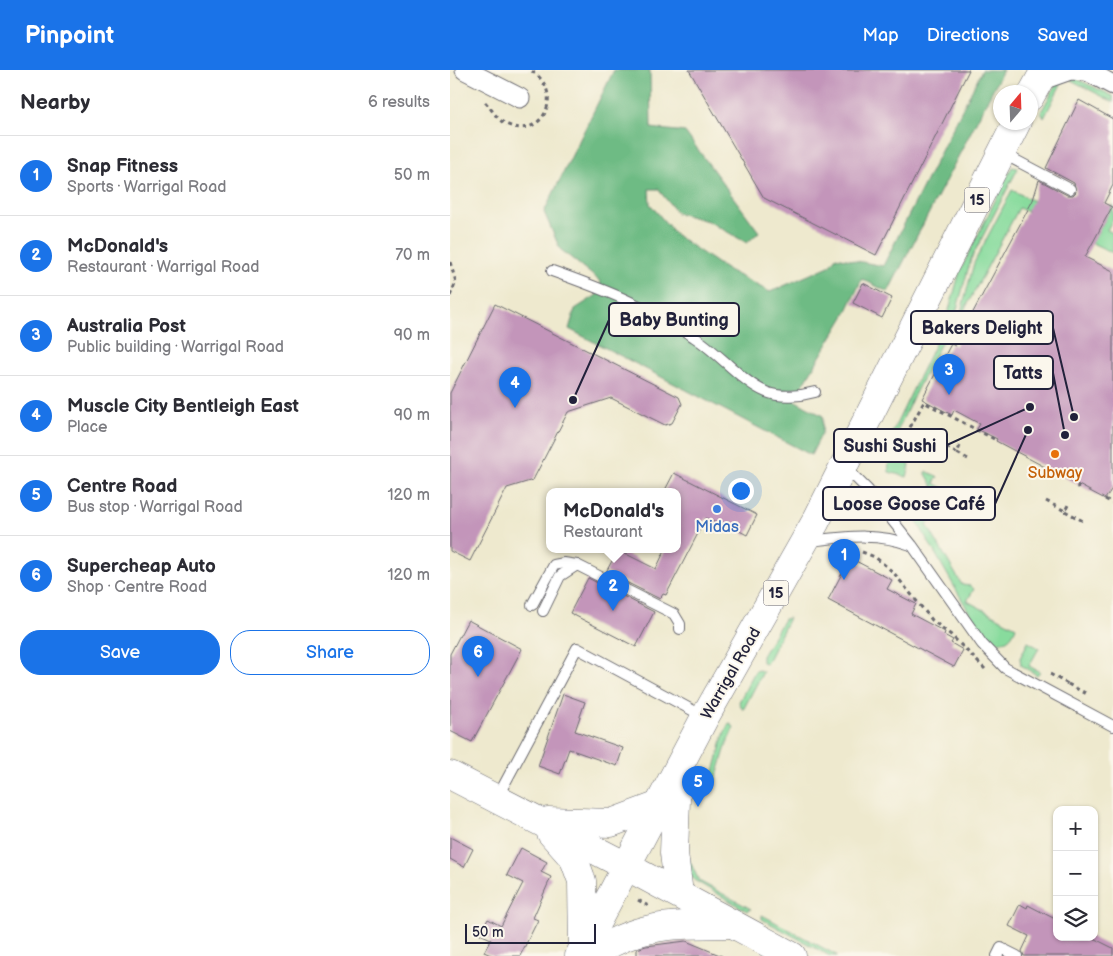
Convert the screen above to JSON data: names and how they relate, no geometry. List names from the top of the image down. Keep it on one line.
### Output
{"streets":{"main road":["15","Warrigal Road"]},"places":["Baby Bunting","Sushi Sushi","Bakers Delight","Loose Goose Café","Tatts","Subway","Midas"],"scale_bar":"50 m","north":"top","page":{"header":"Pinpoint","nav":["Map","Directions","Saved"],"heading":["Nearby","6 results"],"list":[{"mark":"1","name":"Snap Fitness","note":"Sports · Warrigal Road","value":"50 m"},{"mark":"2","name":"McDonald's","note":"Restaurant · Warrigal Road","value":"70 m"},{"mark":"3","name":"Australia Post","note":"Public building · Warrigal Road","value":"90 m"},{"mark":"4","name":"Muscle City Bentleigh East","note":"Place","value":"90 m"},{"mark":"5","name":"Centre Road","note":"Bus stop · Warrigal Road","value":"120 m"},{"mark":"6","name":"Supercheap Auto","note":"Shop · Centre Road","value":"120 m"}],"pins":["3","4","1","2","6","5"],"popup":["McDonald's","Restaurant"],"buttons":["Save","Share"],"map_buttons":["+","−"],"scale":"50 m"}}
